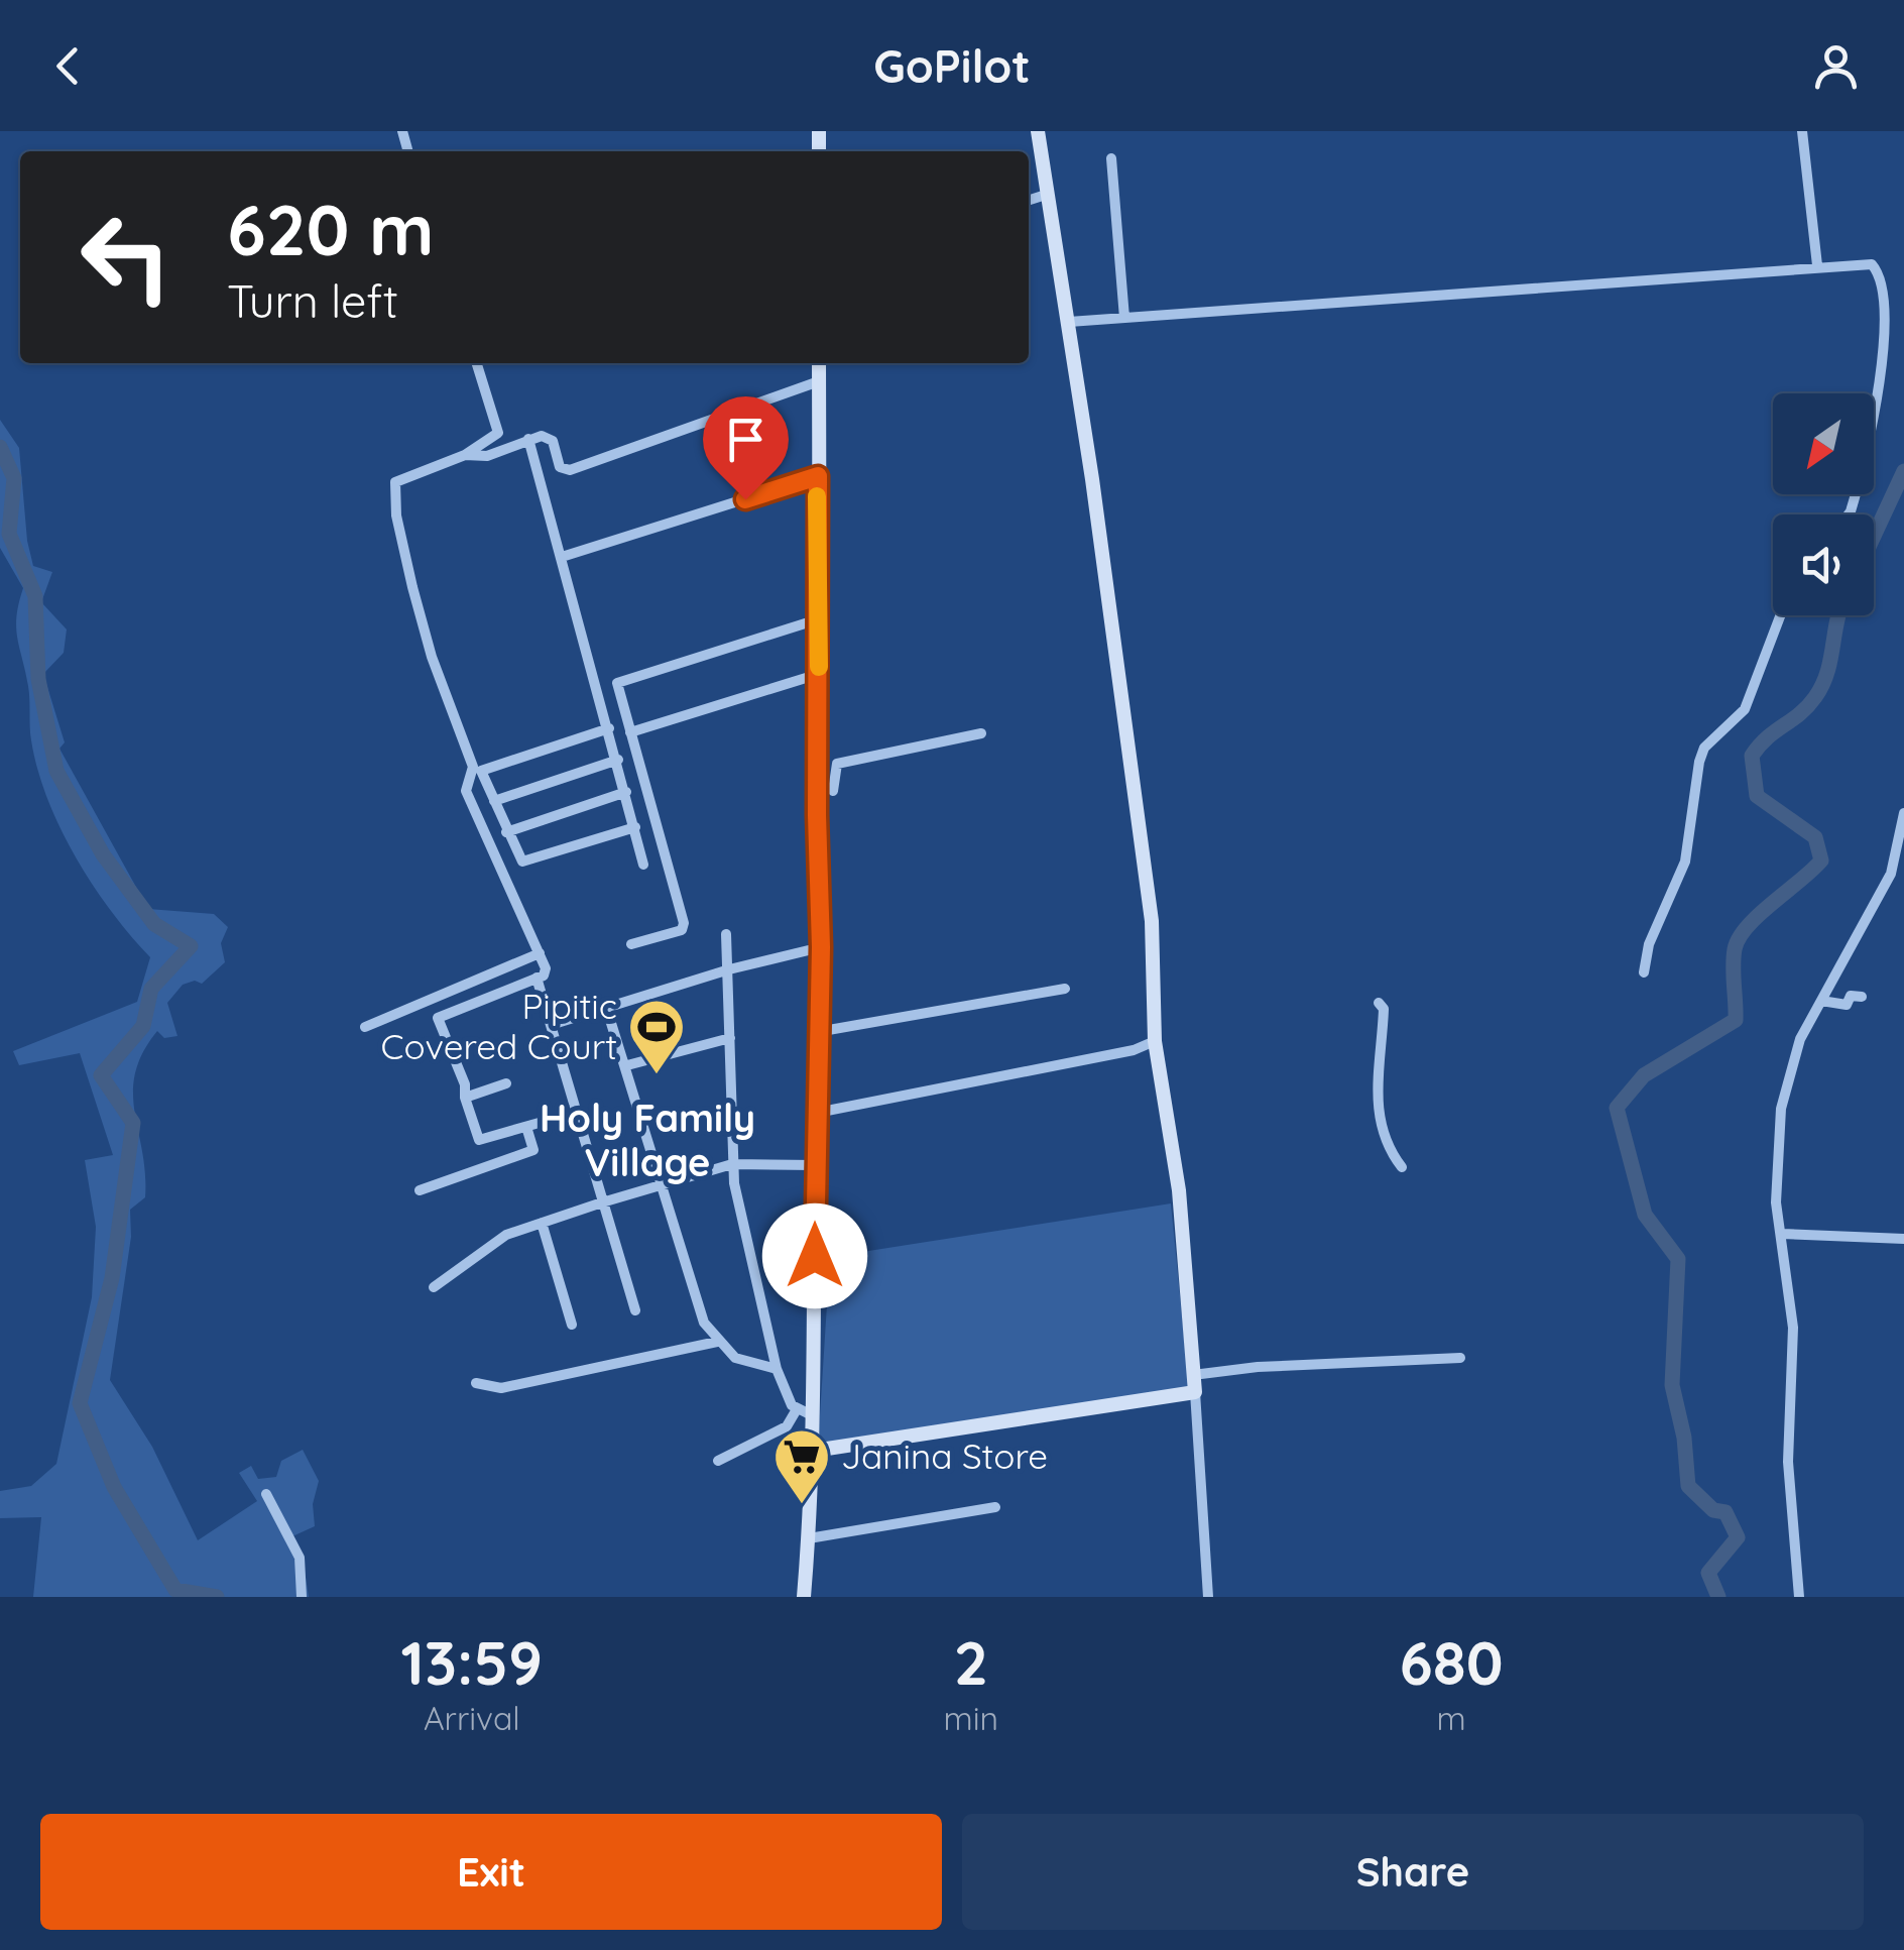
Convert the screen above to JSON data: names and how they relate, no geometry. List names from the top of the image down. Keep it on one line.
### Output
{"districts":["Holy Family Village"],"places":{"sports":["Pipitic Covered Court"],"supermarket":["Janina Store"]},"north":"bottom left","page":{"header":"GoPilot","turn":["620 m","Turn left"],"eta":["13:59","Arrival","2","min","680","m"],"buttons":["Exit","Share"]}}
